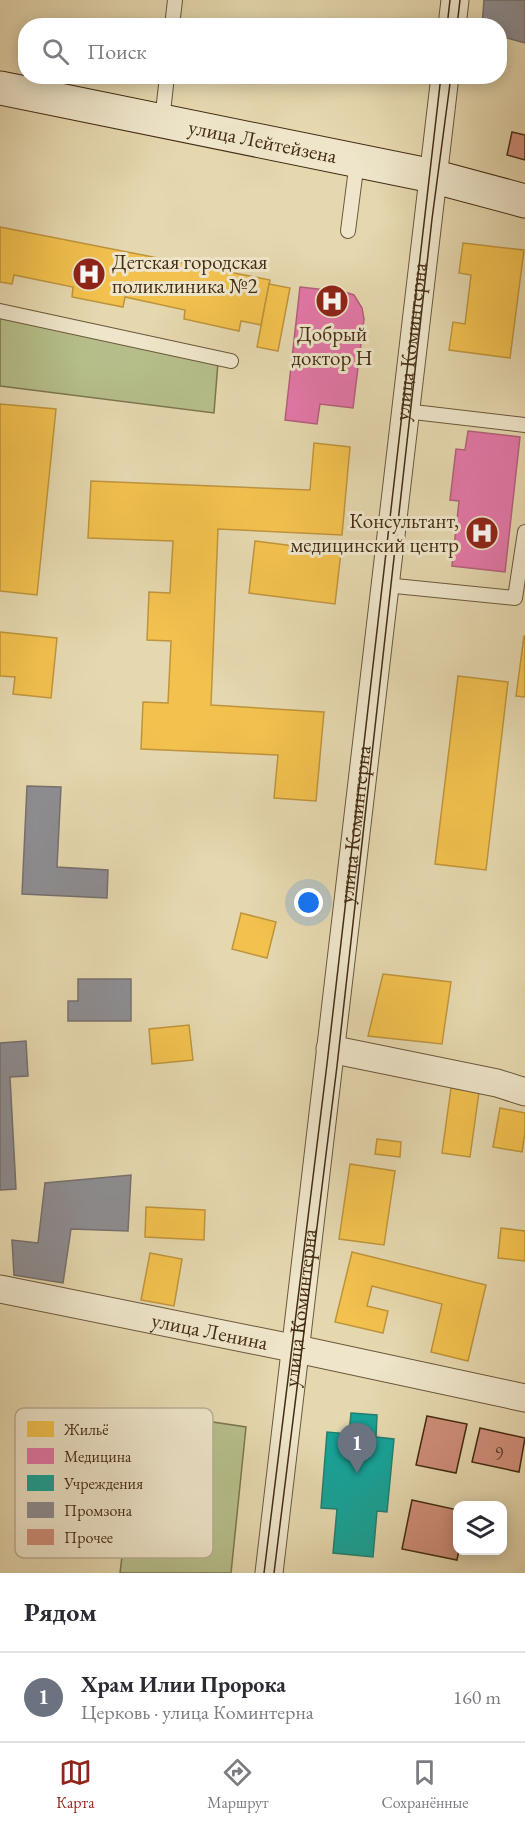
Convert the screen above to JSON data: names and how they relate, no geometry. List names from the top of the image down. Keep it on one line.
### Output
{"streets":{"street":["улица Лейтейзена","улица Коминтерна","улица Ленина"]},"crossings":[["улица Лейтейзена","улица Коминтерна"],["улица Коминтерна","улица Ленина"]],"places":{"hospital":["Детская городская поликлиника №2","Добрый доктор Н","Консультант, медицинский центр"]},"house_numbers":["9"],"legend":["Жильё","Медицина","Учреждения","Промзона","Прочее"],"page":{"search":"Поиск","pins":"1","heading":"Рядом","list":[{"mark":"1","name":"Храм Илии Пророка","note":"Церковь · улица Коминтерна","value":"160 m"}],"nav":["Карта","Маршрут","Сохранённые"]}}
